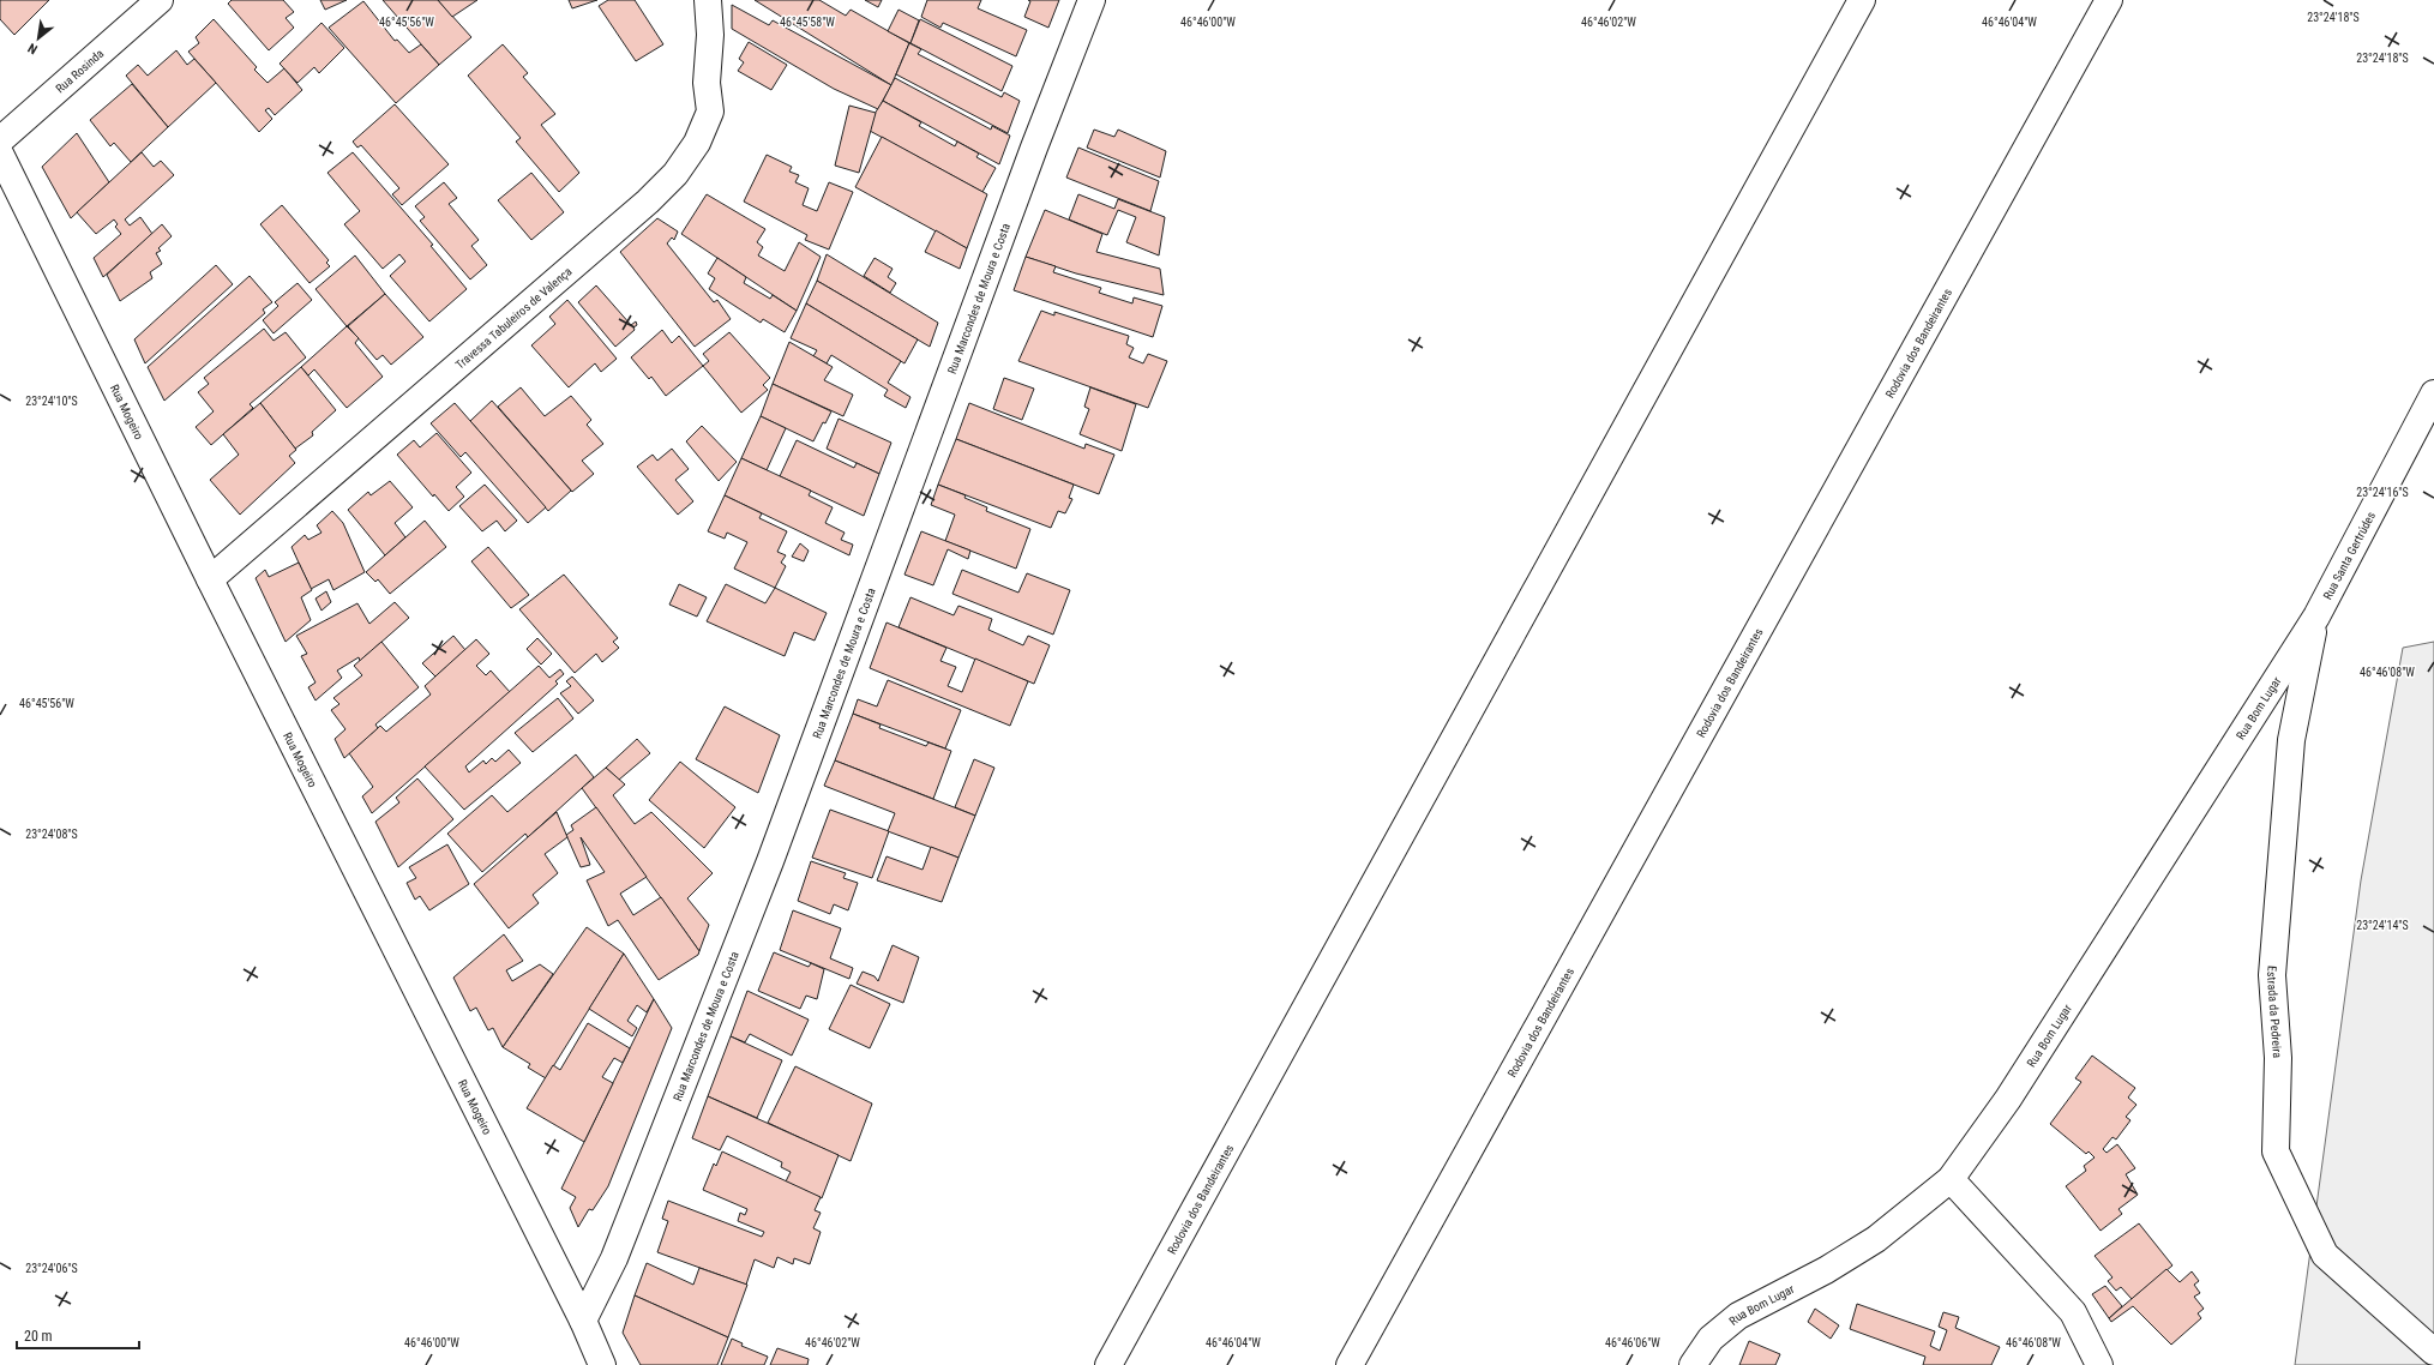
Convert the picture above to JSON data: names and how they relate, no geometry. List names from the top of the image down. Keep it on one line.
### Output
{"streets":{"main road":["Rua Rosinda","Rua Marcondes de Moura e Costa","Travessa Tabuleiros de Valença","Rodovia dos Bandeirantes","Rua Mogeiro","Rua Santa Gertrúdes","Rua Bom Lugar","Estrada da Pedreira"]},"crossings":[["Rua Marcondes de Moura e Costa","Rua Mogeiro"],["Travessa Tabuleiros de Valença","Rua Mogeiro"],["Rua Santa Gertrúdes","Rua Bom Lugar"],["Rua Santa Gertrúdes","Estrada da Pedreira"],["Rua Bom Lugar","Estrada da Pedreira"]],"scale_bar":"20 m","north":"bottom left","coordinates":["23°24'18\"S","46°45'58\"W","46°46'00\"W","46°46'02\"W","46°46'04\"W","46°45'56\"W","23°24'10\"S","23°24'16\"S","46°46'08\"W","23°24'08\"S","23°24'14\"S","23°24'06\"S","46°46'06\"W"]}
